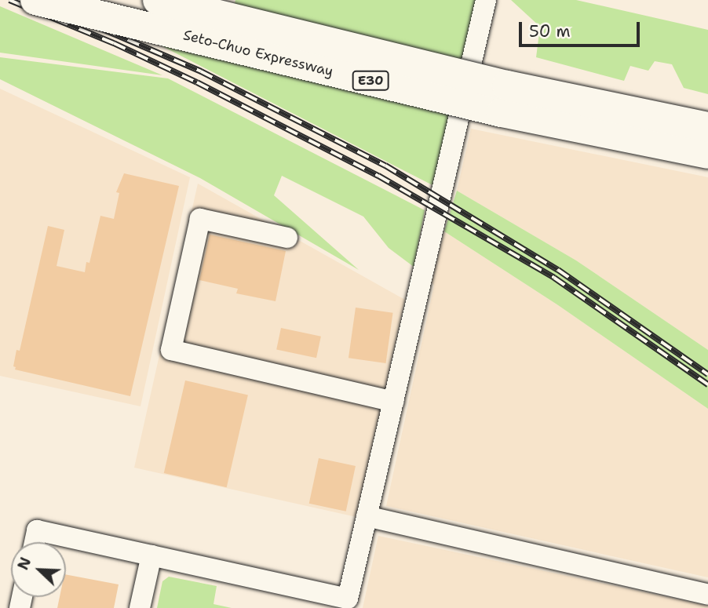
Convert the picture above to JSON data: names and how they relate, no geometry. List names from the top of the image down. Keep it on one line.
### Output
{"streets":{"highway":["Seto-Chuo Expressway","E30"]},"scale_bar":"50 m","north":"top left"}
